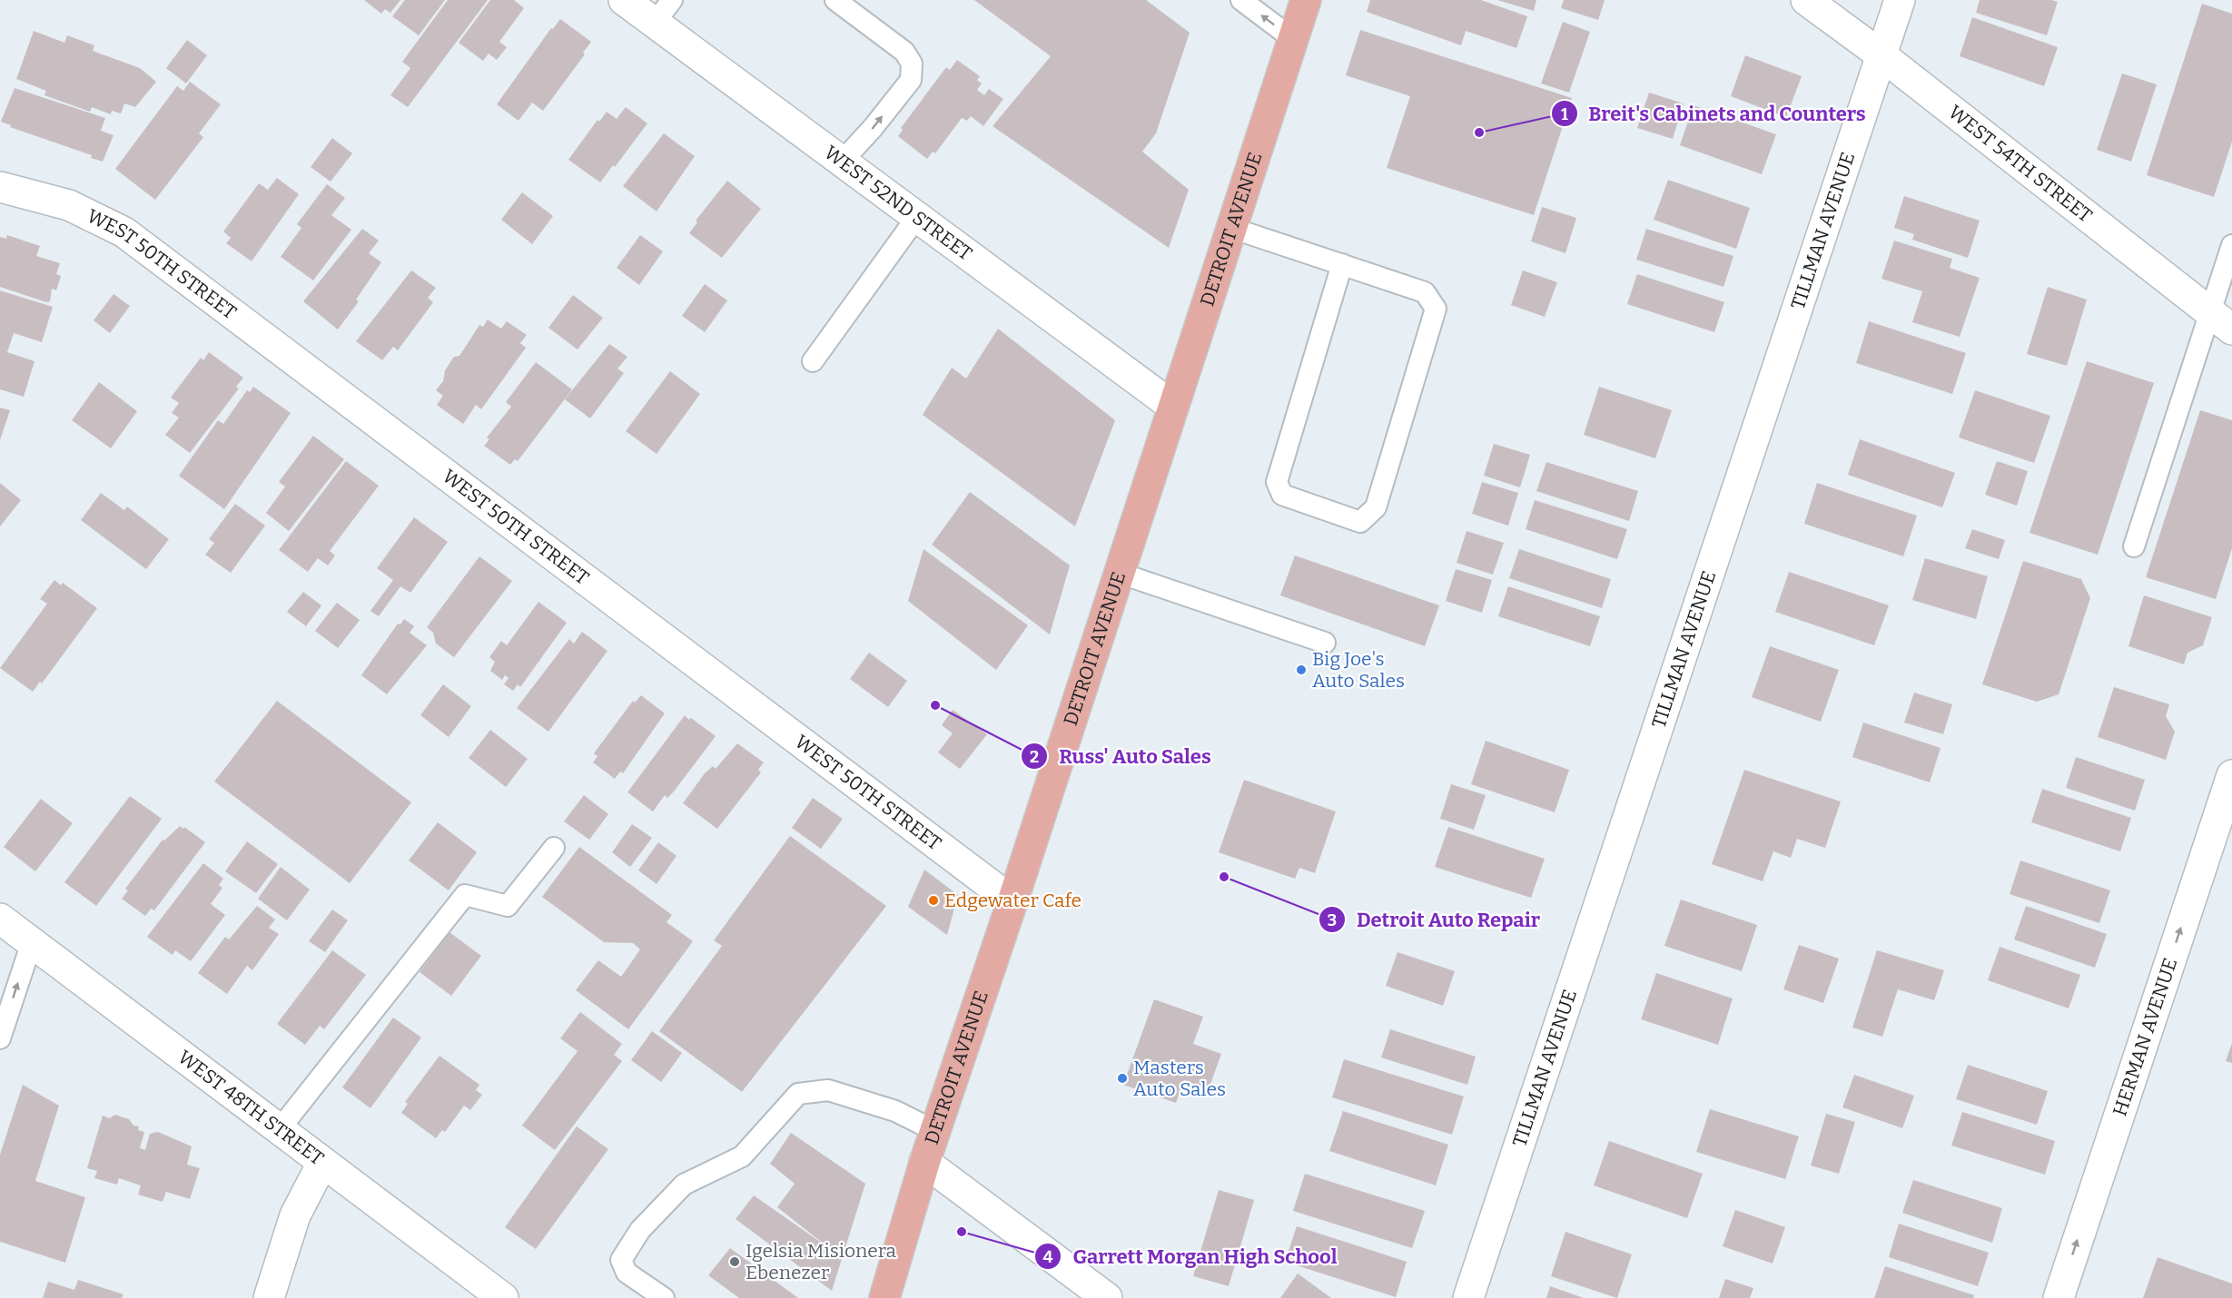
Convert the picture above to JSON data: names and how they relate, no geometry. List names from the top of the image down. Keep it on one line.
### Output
{"streets":{"main road":["DETROIT AVENUE"],"street":["WEST 54TH STREET","WEST 52ND STREET","TILLMAN AVENUE","WEST 50TH STREET","HERMAN AVENUE","WEST 48TH STREET"]},"crossings":[["WEST 54TH STREET","TILLMAN AVENUE"],["WEST 52ND STREET","DETROIT AVENUE"],["DETROIT AVENUE","WEST 50TH STREET"]],"one_way":["HERMAN AVENUE"],"places":["Breit's Cabinets and Counters","Big Joe's Auto Sales","Russ' Auto Sales","Detroit Auto Repair","Edgewater Cafe","Masters Auto Sales","Garrett Morgan High School","Igelsia Misionera Ebenezer"]}
